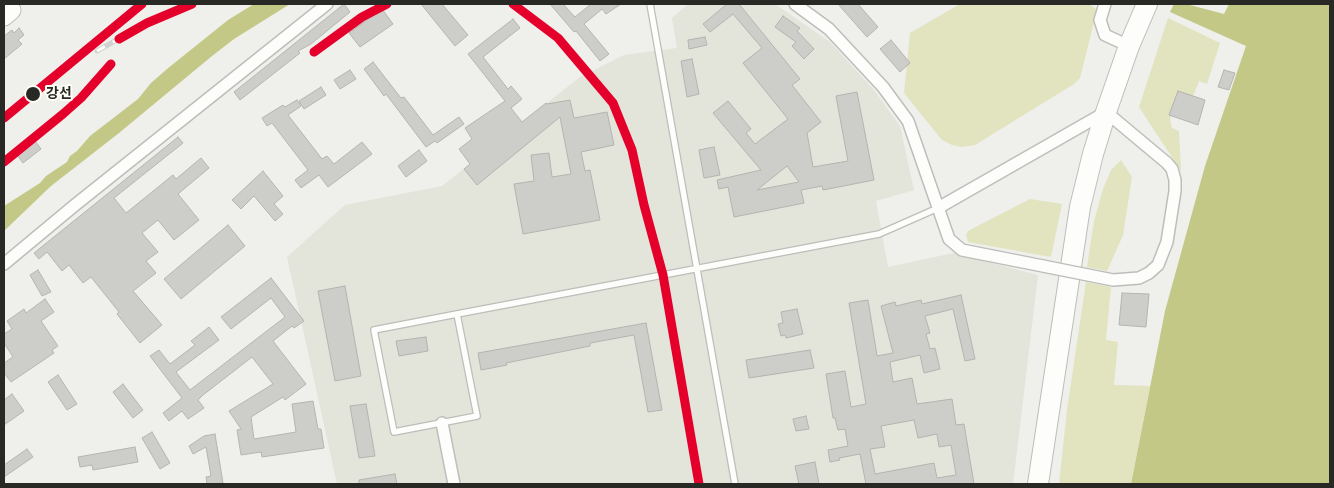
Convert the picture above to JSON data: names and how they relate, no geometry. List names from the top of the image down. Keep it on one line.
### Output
{"places":["강선"]}
